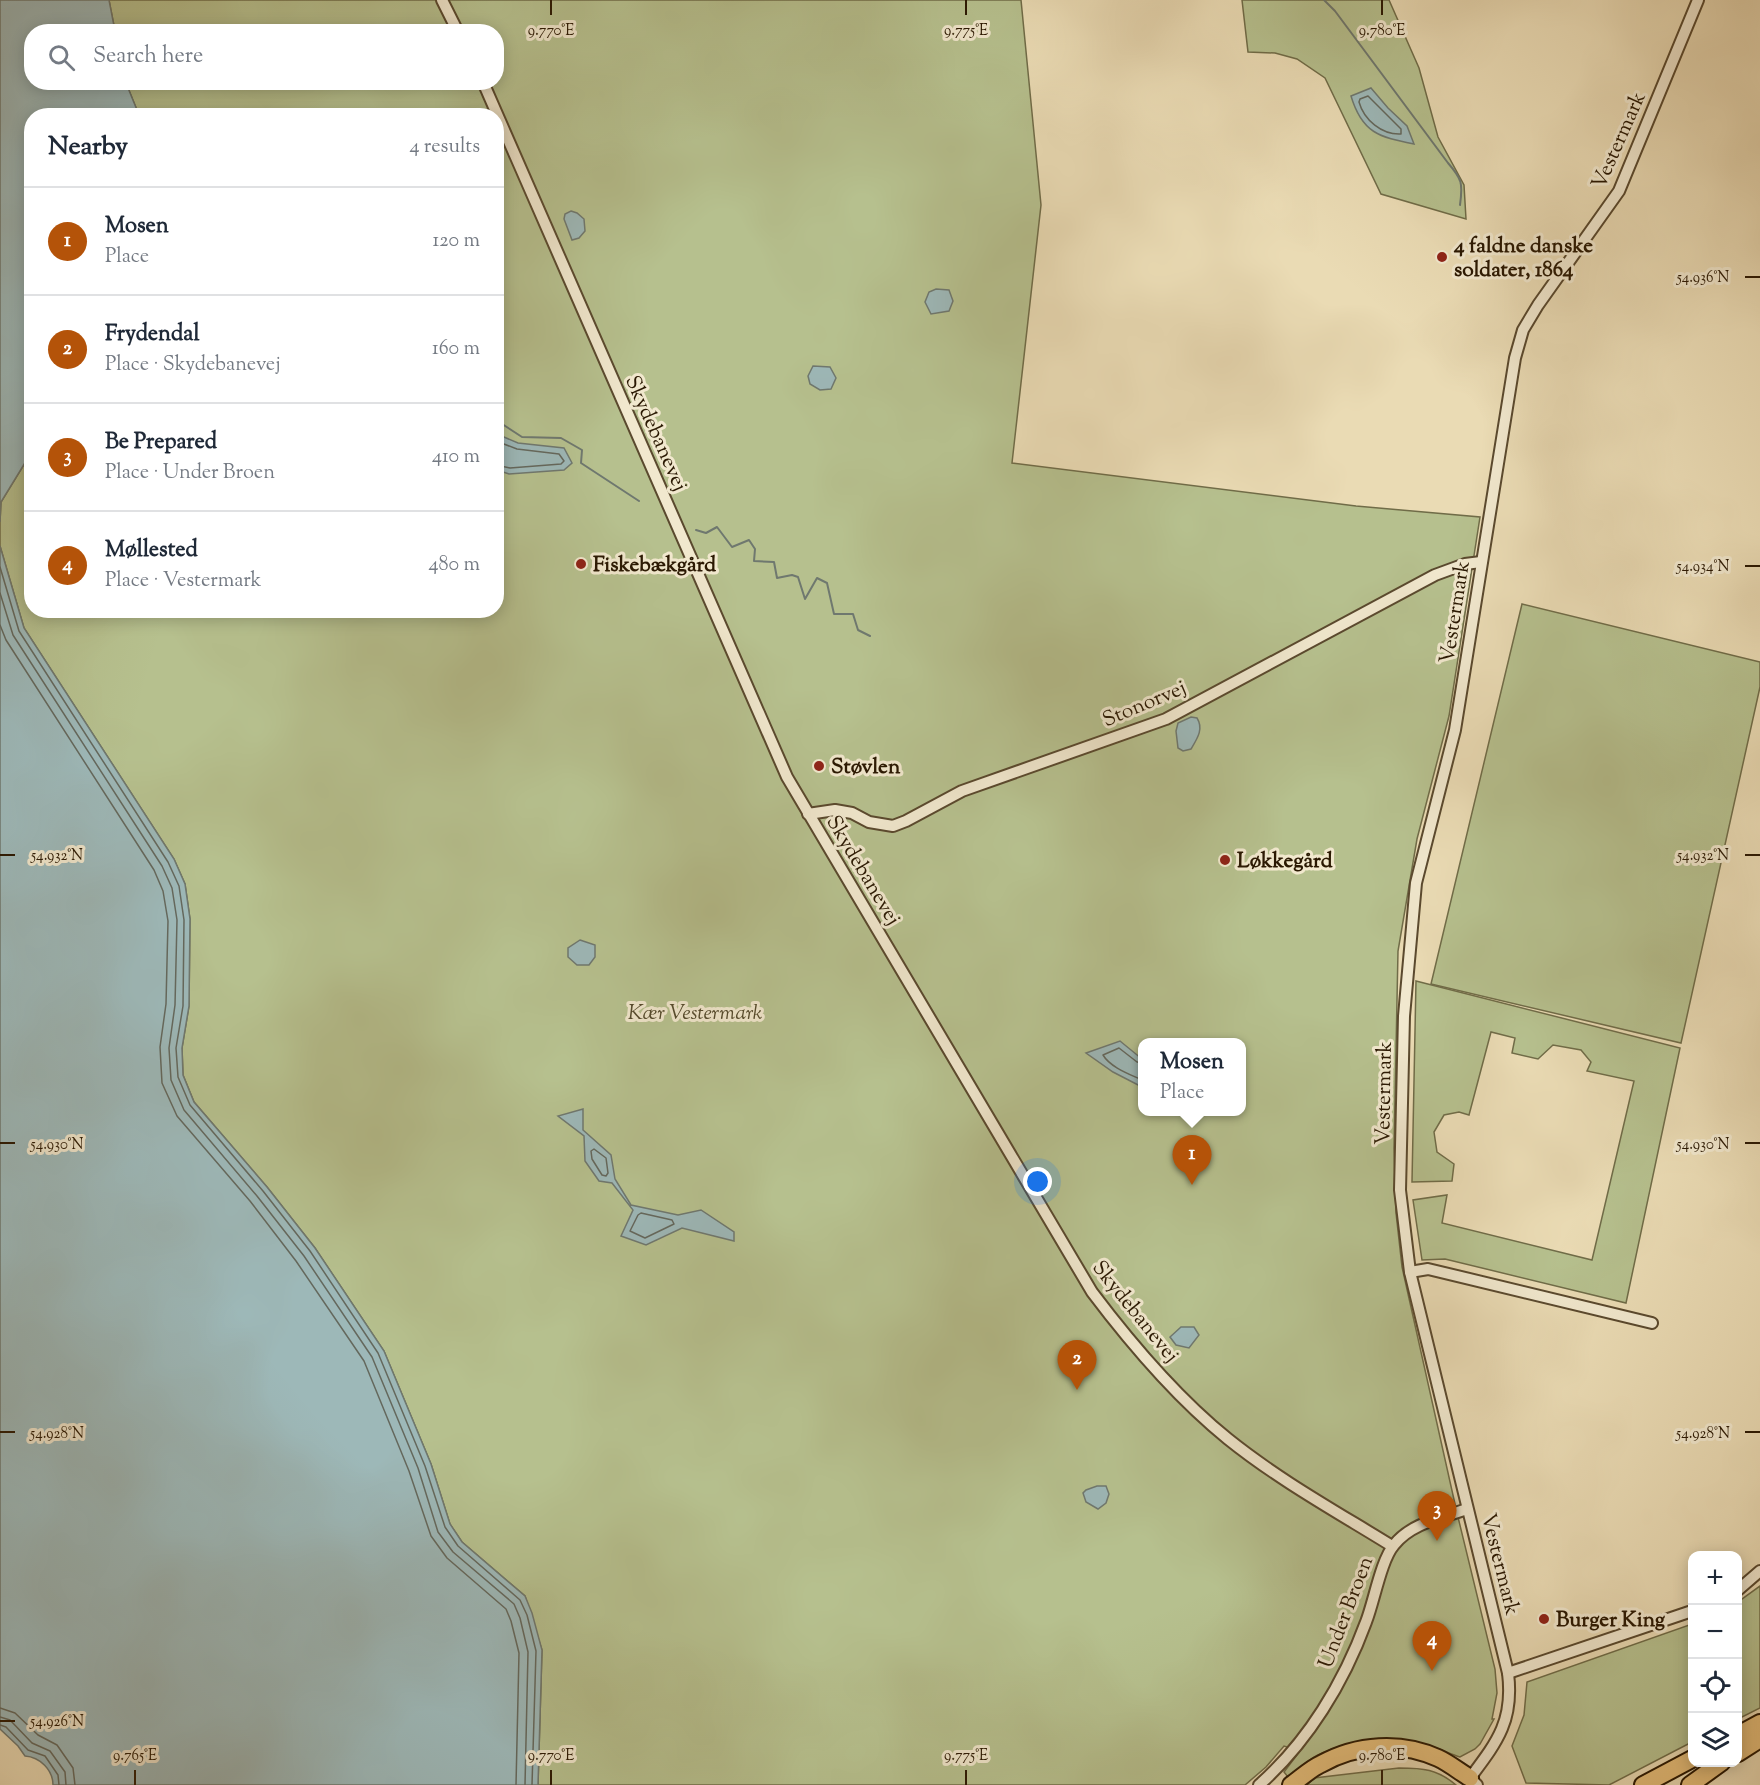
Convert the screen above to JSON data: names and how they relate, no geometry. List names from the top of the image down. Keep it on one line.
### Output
{"streets":{"street":["Vestermark","Skydebanevej","Stonorvej","Under Broen"]},"crossings":[["Vestermark","Stonorvej"],["Vestermark","Under Broen"],["Skydebanevej","Stonorvej"],["Skydebanevej","Under Broen"]],"parks":["Kær Vestermark"],"places":["4 faldne danske soldater, 1864","Fiskebækgård","Støvlen","Løkkegård","Burger King"],"page":{"search":"Search here","heading":["Nearby","4 results"],"list":[{"mark":"1","name":"Mosen","note":"Place","value":"120 m"},{"mark":"2","name":"Frydendal","note":"Place · Skydebanevej","value":"160 m"},{"mark":"3","name":"Be Prepared","note":"Place · Under Broen","value":"410 m"},{"mark":"4","name":"Møllested","note":"Place · Vestermark","value":"480 m"}],"popup":["Mosen","Place"],"pins":["1","2","3","4"],"map_buttons":["+","−"]},"coordinates":["9.770°E","9.775°E","9.780°E","54.936°N","54.934°N","54.932°N","54.930°N","54.928°N","54.926°N","9.765°E"]}
